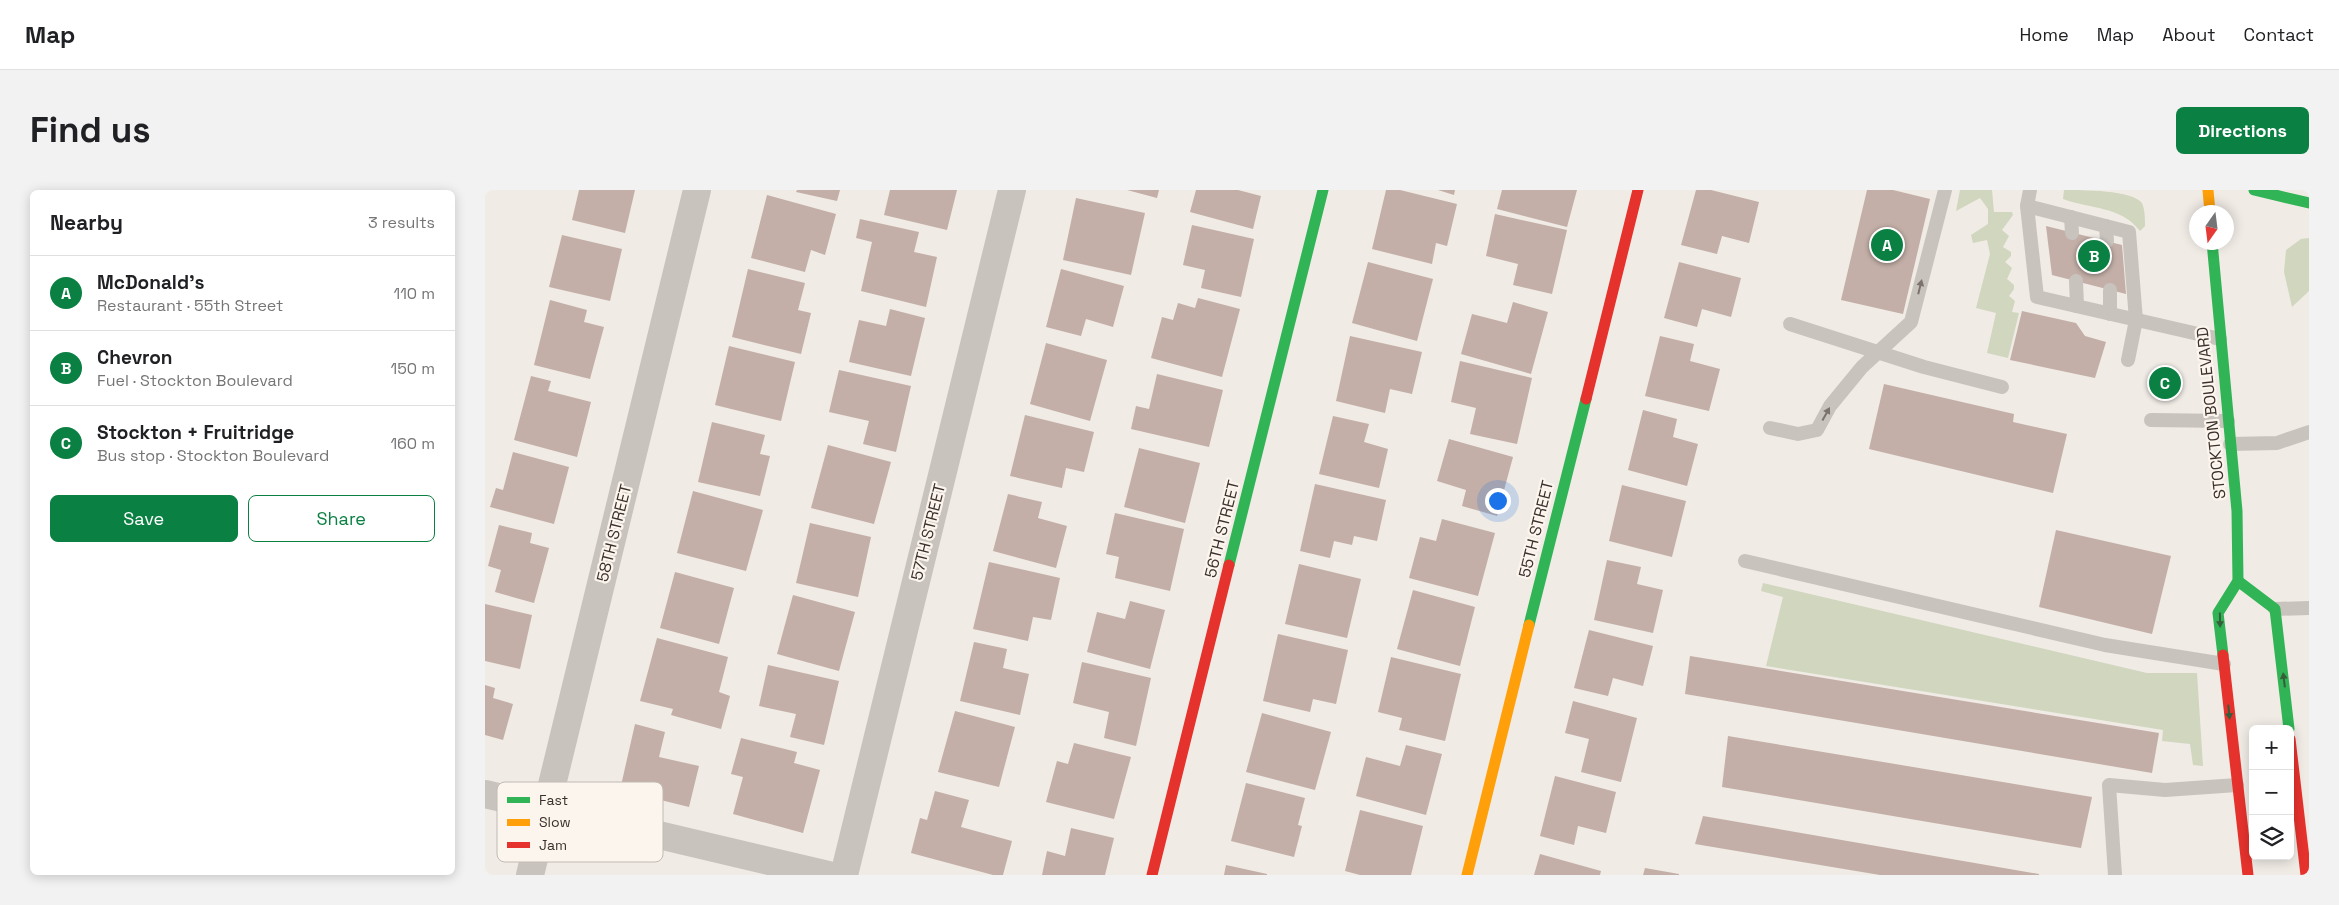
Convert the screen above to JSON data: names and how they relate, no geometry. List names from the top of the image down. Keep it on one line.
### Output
{"streets":{"street":["STOCKTON BOULEVARD","56TH STREET","55TH STREET","57TH STREET","58TH STREET"]},"legend":["Fast","Slow","Jam"],"north":"bottom","page":{"header":"Map","nav":["Home","Map","About","Contact"],"buttons":["Directions",["Save","Share"]],"title":"Find us","heading":["Nearby","3 results"],"pins":["A","B","C"],"list":[{"mark":"A","name":"McDonald's","note":"Restaurant · 55th Street","value":"110 m"},{"mark":"B","name":"Chevron","note":"Fuel · Stockton Boulevard","value":"150 m"},{"mark":"C","name":"Stockton + Fruitridge","note":"Bus stop · Stockton Boulevard","value":"160 m"}],"map_buttons":["+","−"]}}
